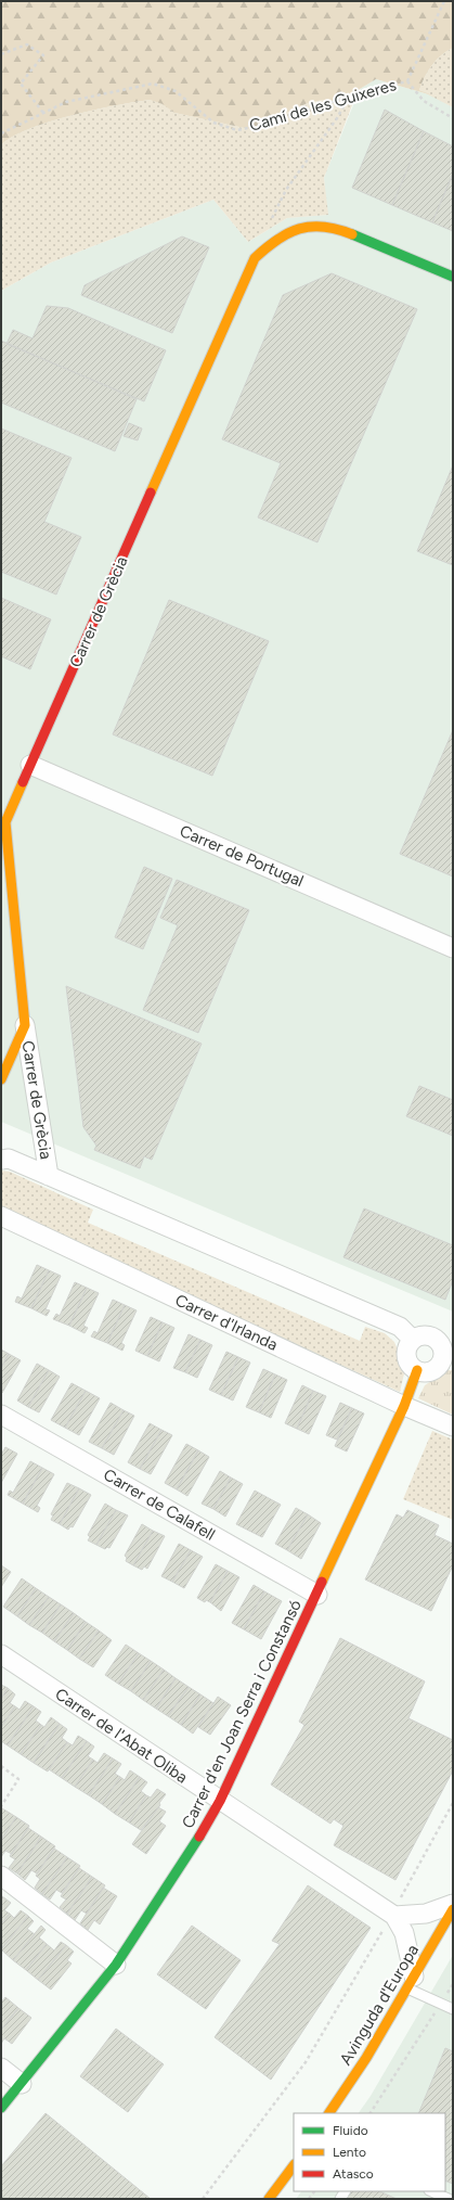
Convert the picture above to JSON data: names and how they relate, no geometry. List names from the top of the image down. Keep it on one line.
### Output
{"streets":{"street":["Carrer de Grècia","Carrer de Portugal","Carrer d'Irlanda","Carrer de Calafell","Carrer d'en Joan Serra i Constansó","Carrer de l'Abat Oliba","Avinguda d'Europa"],"path":["Camí de les Guixeres"]},"crossings":[["Carrer de Grècia","Carrer de Portugal"],["Carrer d'Irlanda","Carrer d'en Joan Serra i Constansó"],["Carrer de Calafell","Carrer d'en Joan Serra i Constansó"],["Carrer d'en Joan Serra i Constansó","Carrer de l'Abat Oliba"],["Carrer de l'Abat Oliba","Avinguda d'Europa"]],"legend":["Fluido","Lento","Atasco"]}
